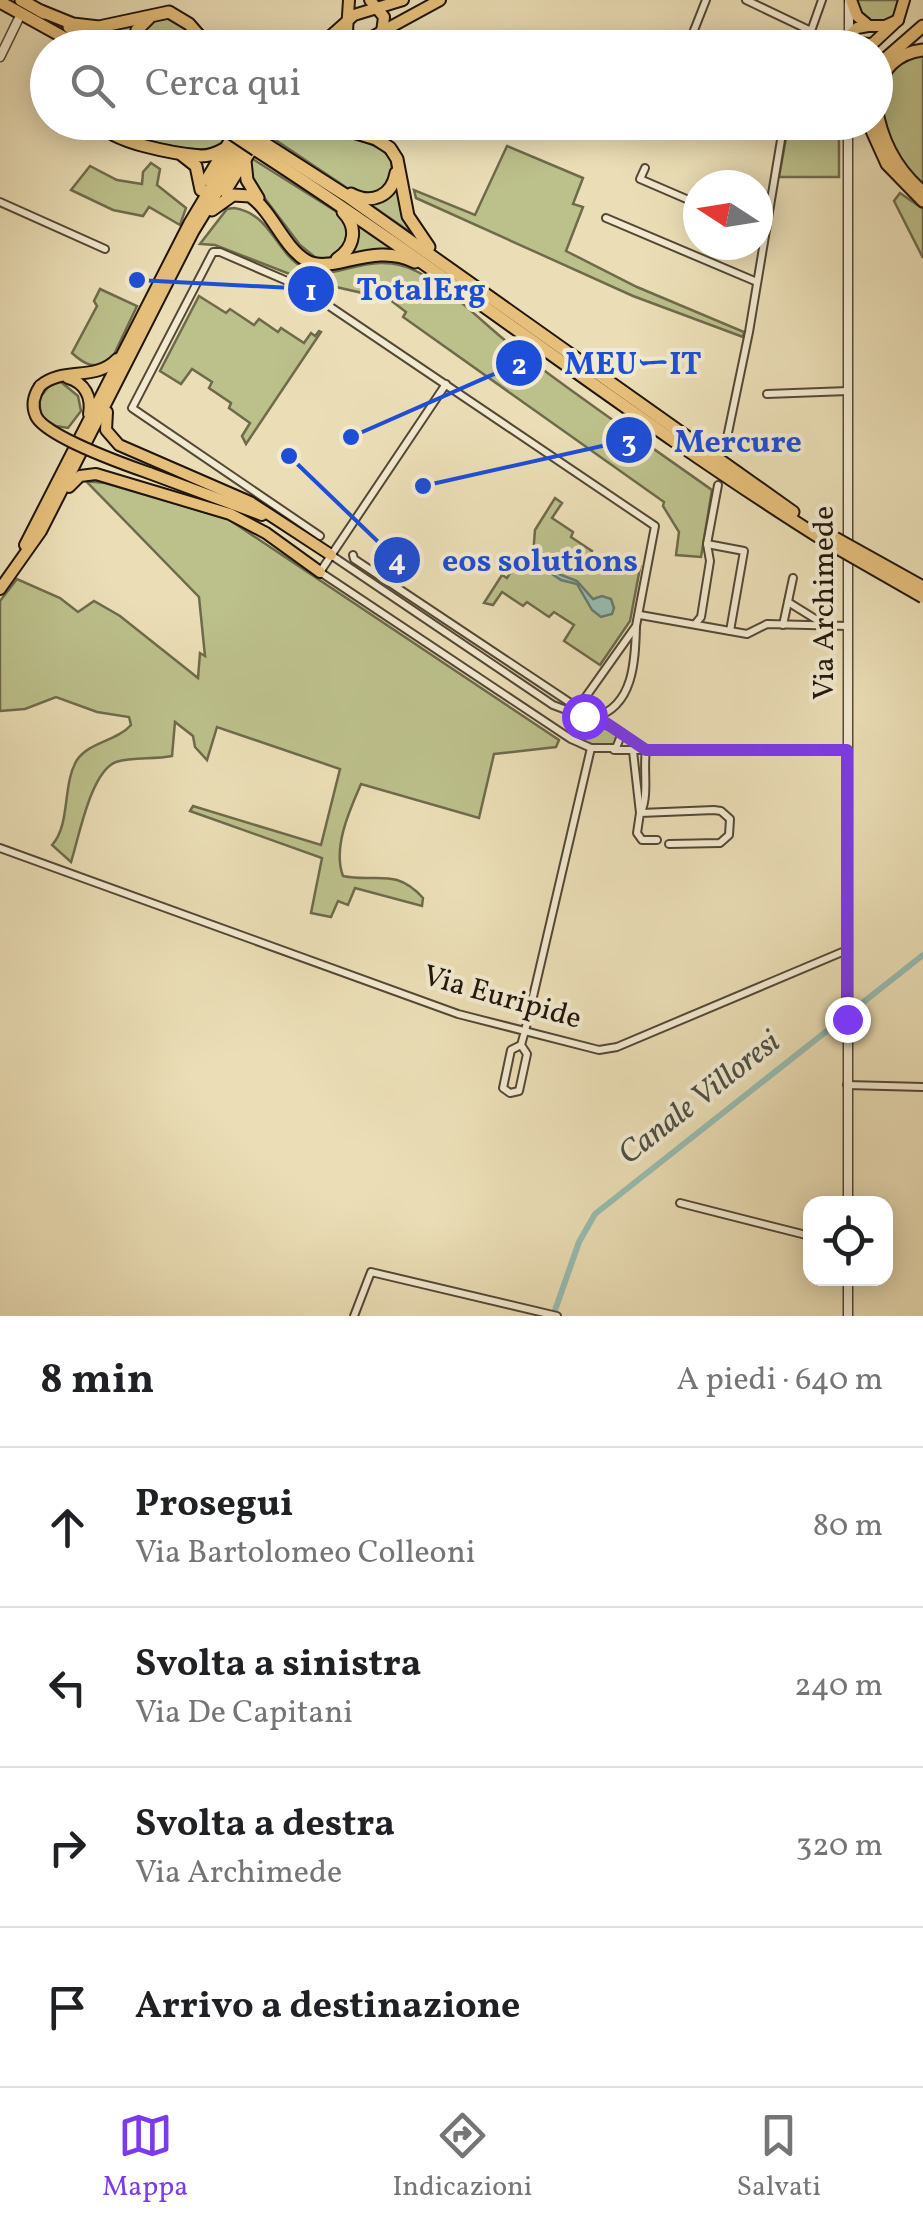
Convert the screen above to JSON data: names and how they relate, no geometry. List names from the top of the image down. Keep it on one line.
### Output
{"streets":{"street":["Via Archimede","Via Euripide"]},"crossings":[["Via Archimede","Via Euripide"]],"water":["Canale Villoresi"],"places":["TotalErg","MEUーIT","eos solutions","Mercure"],"north":"left","page":{"search":"Cerca qui","heading":["8 min","A piedi · 640 m"],"list":[["Prosegui","Via Bartolomeo Colleoni","80 m"],["Svolta a sinistra","Via De Capitani","240 m"],["Svolta a destra","Via Archimede","320 m"],"Arrivo a destinazione"],"nav":["Mappa","Indicazioni","Salvati"]}}
